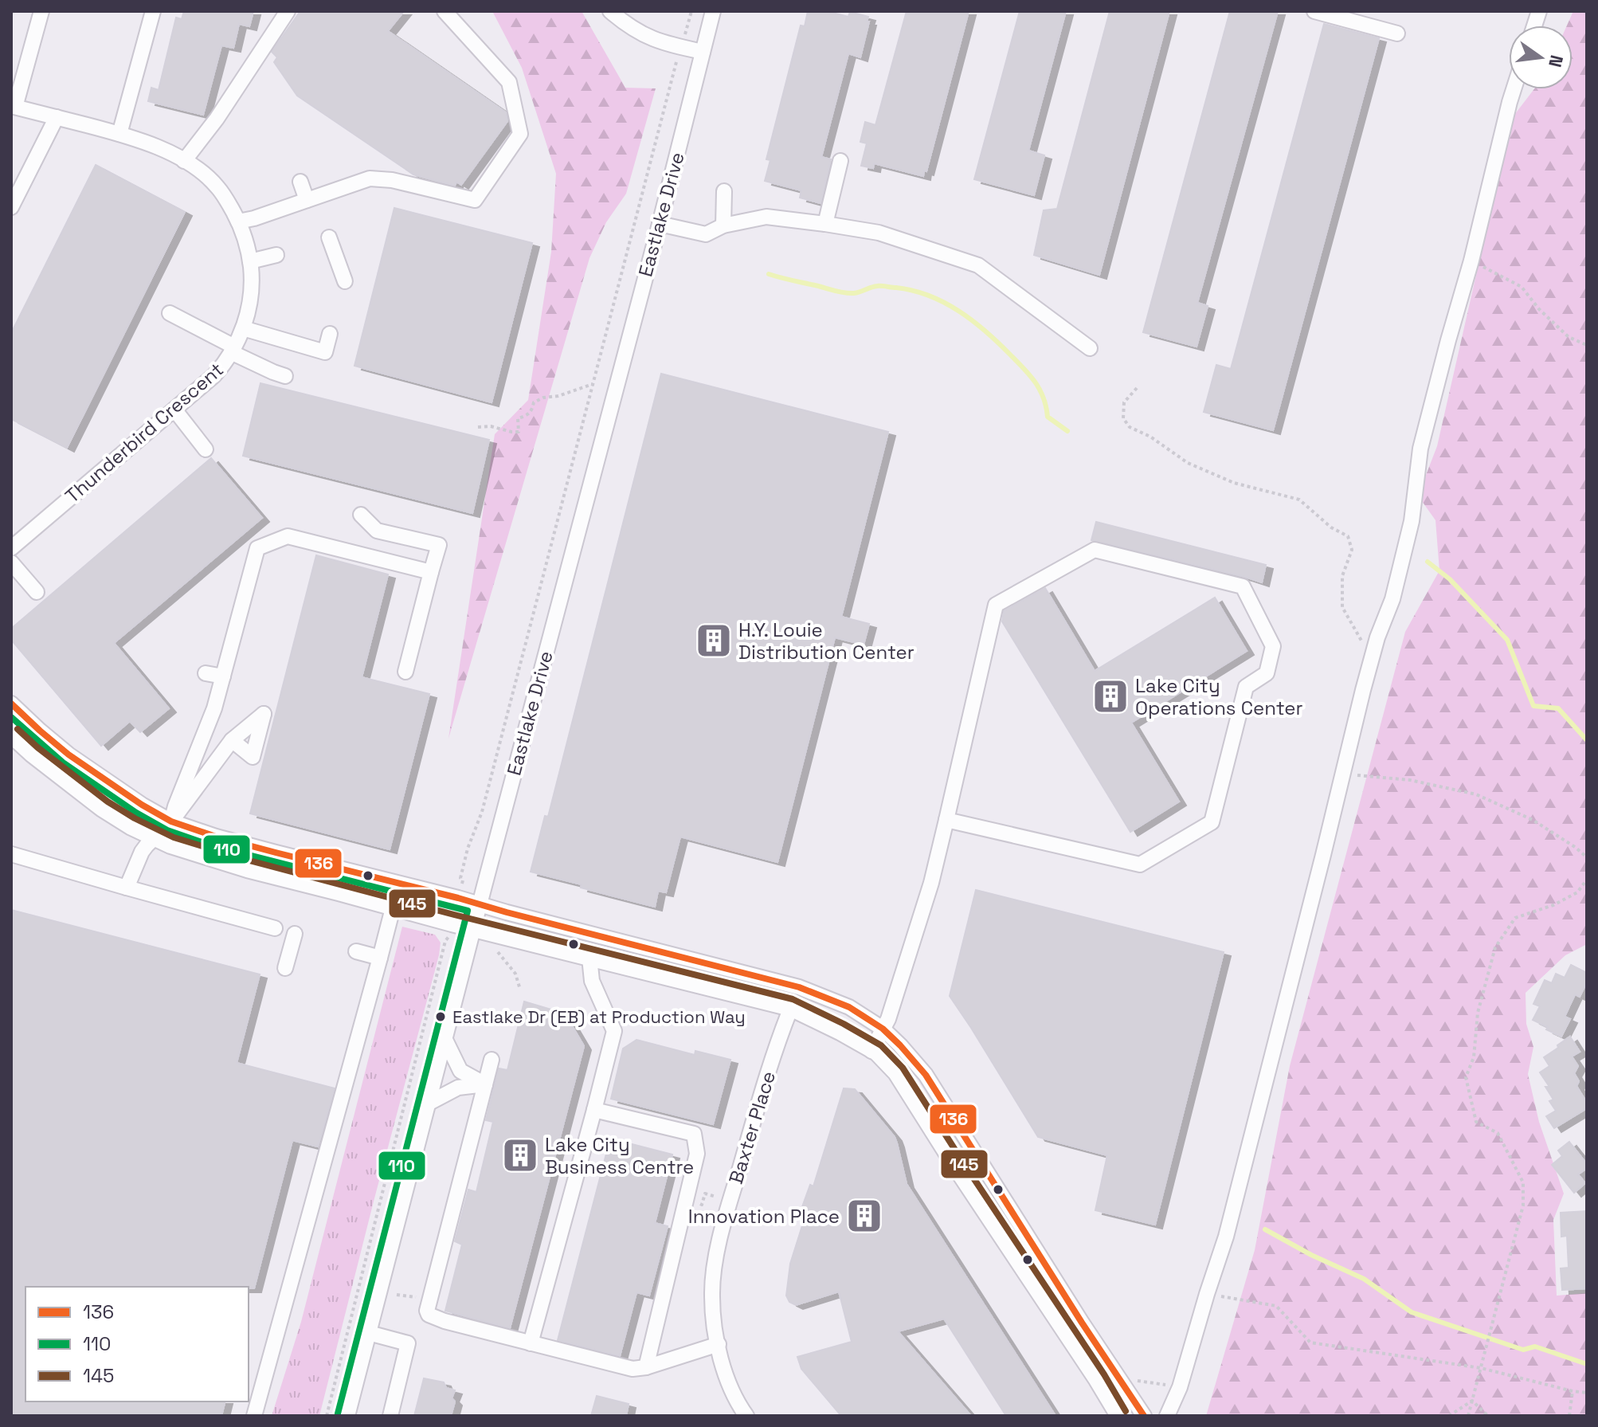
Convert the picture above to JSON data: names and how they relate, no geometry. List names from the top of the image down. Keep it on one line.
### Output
{"streets":{"street":["Eastlake Drive","Thunderbird Crescent","Baxter Place"]},"places":{"building":["H.Y. Louie Distribution Center","Lake City Operations Center","Lake City Business Centre","Innovation Place"],"other":["Eastlake Dr (EB) at Production Way"]},"lines":["transit line 136","transit line 110","transit line 145"],"legend":["136","110","145"],"north":"right"}
